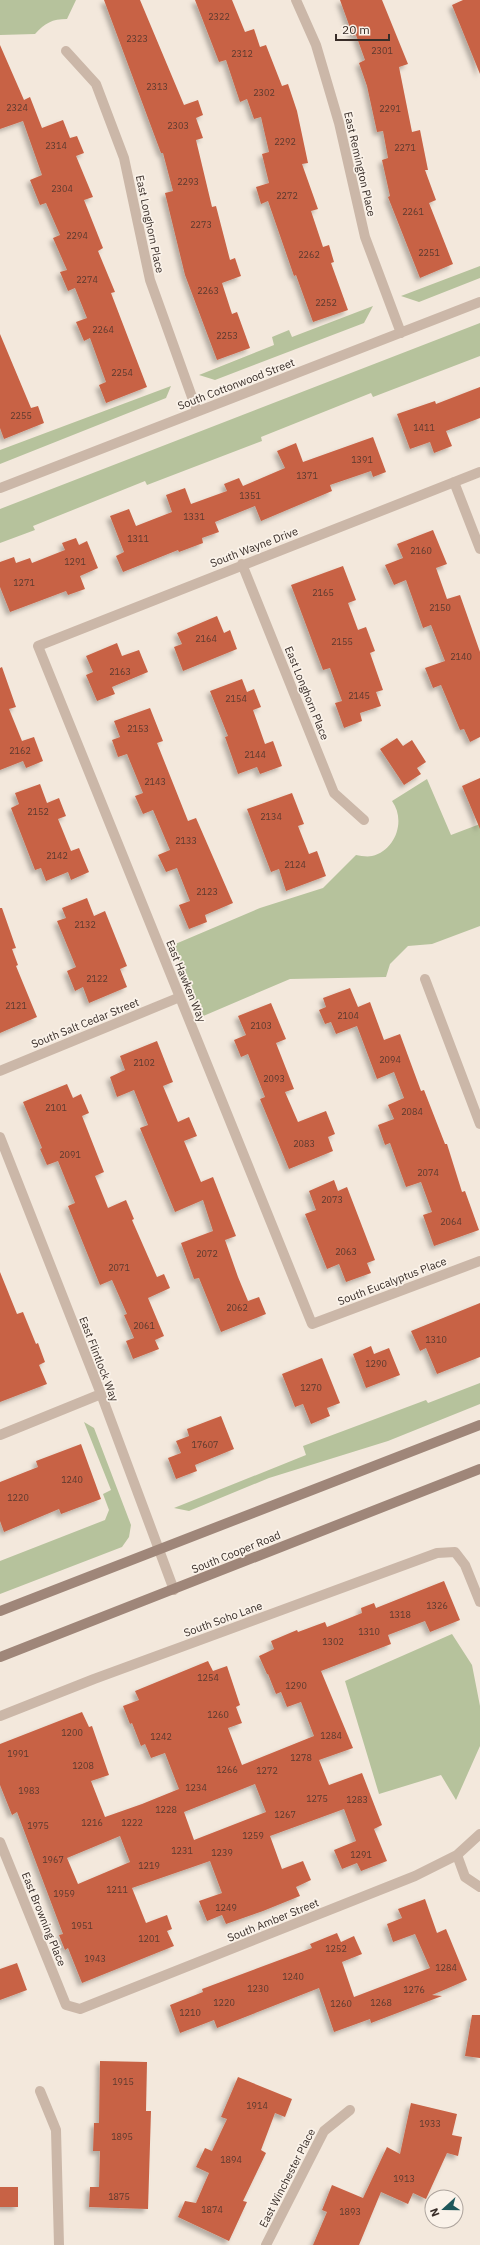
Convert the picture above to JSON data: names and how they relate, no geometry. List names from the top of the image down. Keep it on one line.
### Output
{"streets":{"main road":["South Cooper Road"],"street":["East Remington Place","East Longhorn Place","South Cottonwood Street","South Wayne Drive","East Hawken Way","South Salt Cedar Street","South Eucalyptus Place","East Flintlock Way","South Soho Lane","East Browning Place","South Amber Street","East Winchester Place"]},"crossings":[["East Remington Place","South Cottonwood Street"],["East Longhorn Place","South Cottonwood Street"],["East Longhorn Place","South Wayne Drive"],["South Wayne Drive","East Hawken Way"],["East Hawken Way","South Salt Cedar Street"],["East Hawken Way","South Eucalyptus Place"],["East Flintlock Way","South Cooper Road"],["East Browning Place","South Amber Street"]],"house_numbers":["2322","2323","2301","2312","2313","2302","2324","2291","2303","2292","2314","2271","2293","2304","2272","2261","2273","2294","2251","2262","2274","2263","2252","2264","2253","2254","2255","1411","1391","1371","1351","1331","1311","2160","1291","1271","2165","2150","2164","2155","2140","2163","2145","2154","2153","2162","2144","2143","2152","2134","2133","2142","2124","2123","2132","2122","2121","2104","2103","2094","2102","2093","2101","2084","2083","2091","2074","2073","2064","2063","2072","2071","2062","2061","1310","1290","1270","17607","1240","1220","1326","1318","1310","1302","1254","1290","1260","1200","1284","1242","1991","1278","1208","1266","1272","1234","1983","1275","1283","1228","1267","1216","1222","1975","1259","1231","1239","1291","1967","1219","1211","1959","1249","1951","1201","1252","1943","1284","1240","1230","1276","1220","1268","1260","1210","1915","1914","1933","1895","1894","1913","1875","1874","1893"],"scale_bar":"20 m","north":"left"}
